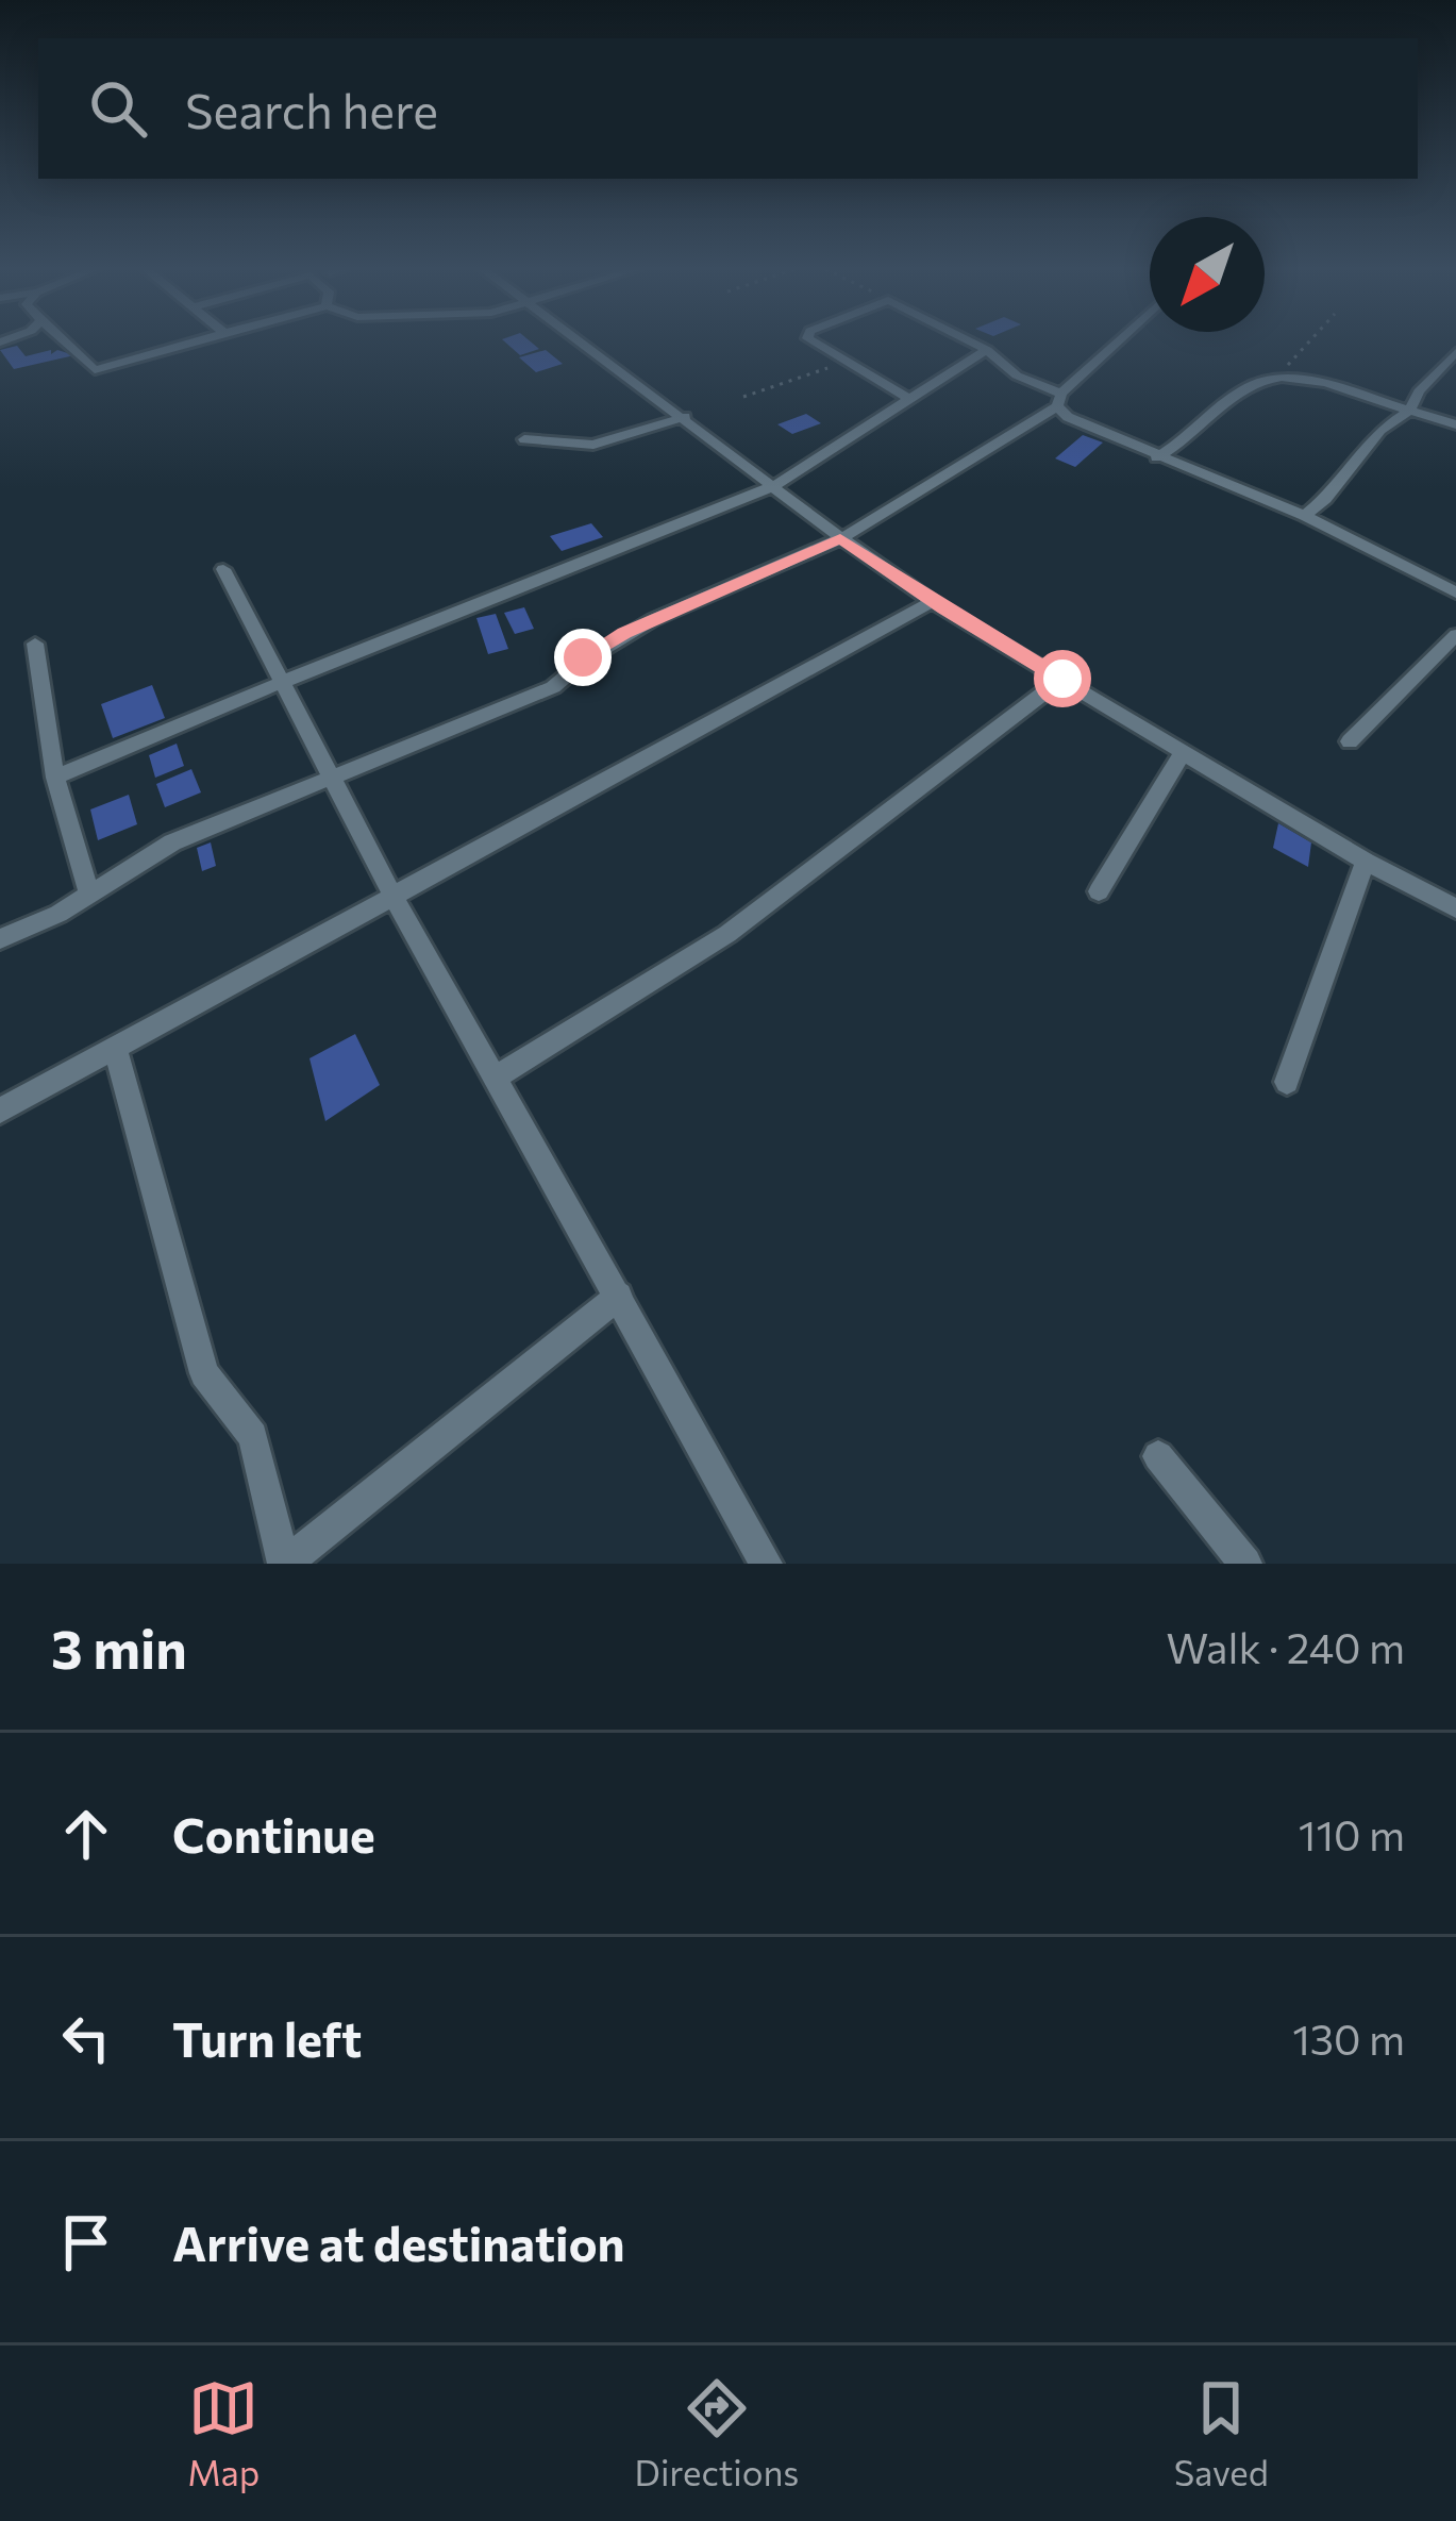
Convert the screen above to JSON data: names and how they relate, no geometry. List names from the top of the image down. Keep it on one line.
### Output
{"north":"bottom left","page":{"search":"Search here","heading":["3 min","Walk · 240 m"],"list":[["Continue","110 m"],["Turn left","130 m"],"Arrive at destination"],"nav":["Map","Directions","Saved"]}}
